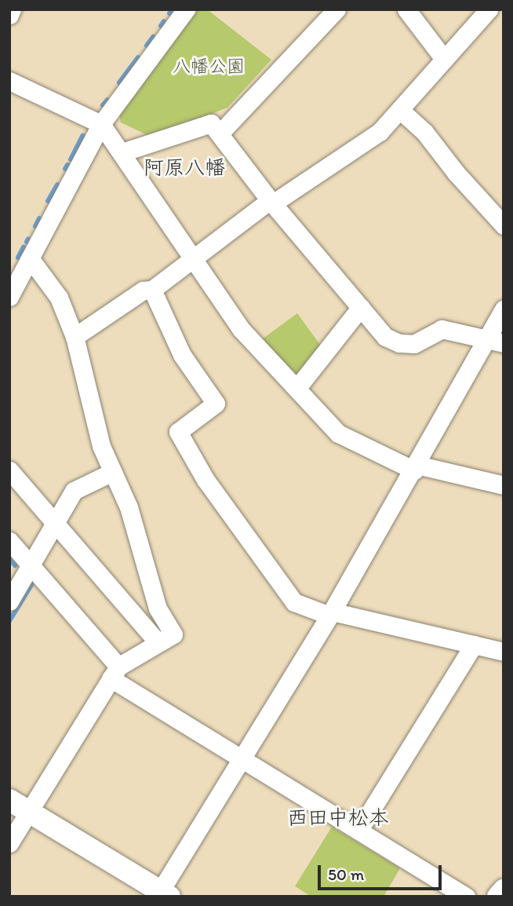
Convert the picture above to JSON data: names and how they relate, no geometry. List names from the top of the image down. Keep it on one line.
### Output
{"districts":["阿原八幡","西田中松本"],"parks":["八幡公園"],"scale_bar":"50 m"}
